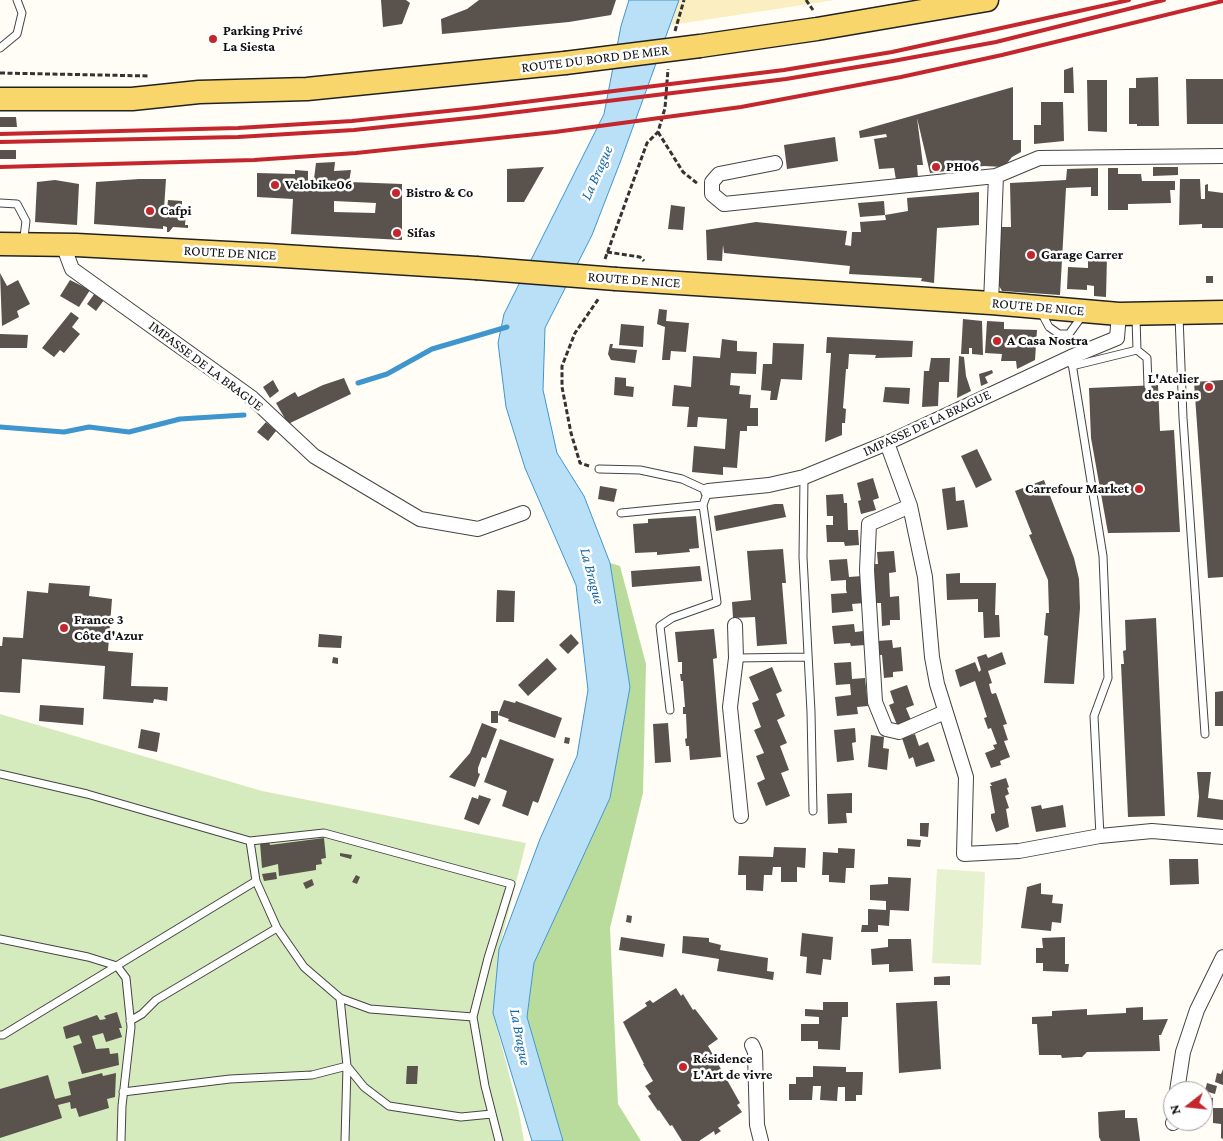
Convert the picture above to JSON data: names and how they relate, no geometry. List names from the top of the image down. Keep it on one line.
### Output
{"streets":{"main road":["ROUTE DU BORD DE MER","ROUTE DE NICE"],"street":["IMPASSE DE LA BRAGUE"]},"crossings":[["ROUTE DE NICE","IMPASSE DE LA BRAGUE"]],"water":["La Brague"],"places":["Parking Privé La Siesta","PH06","Velobike06","Bistro & Co","Cafpi","Sifas","Garage Carrer","A Casa Nostra","L'Atelier des Pains","Carrefour Market","France 3 Côte d'Azur","Résidence L'Art de vivre"],"north":"left"}
